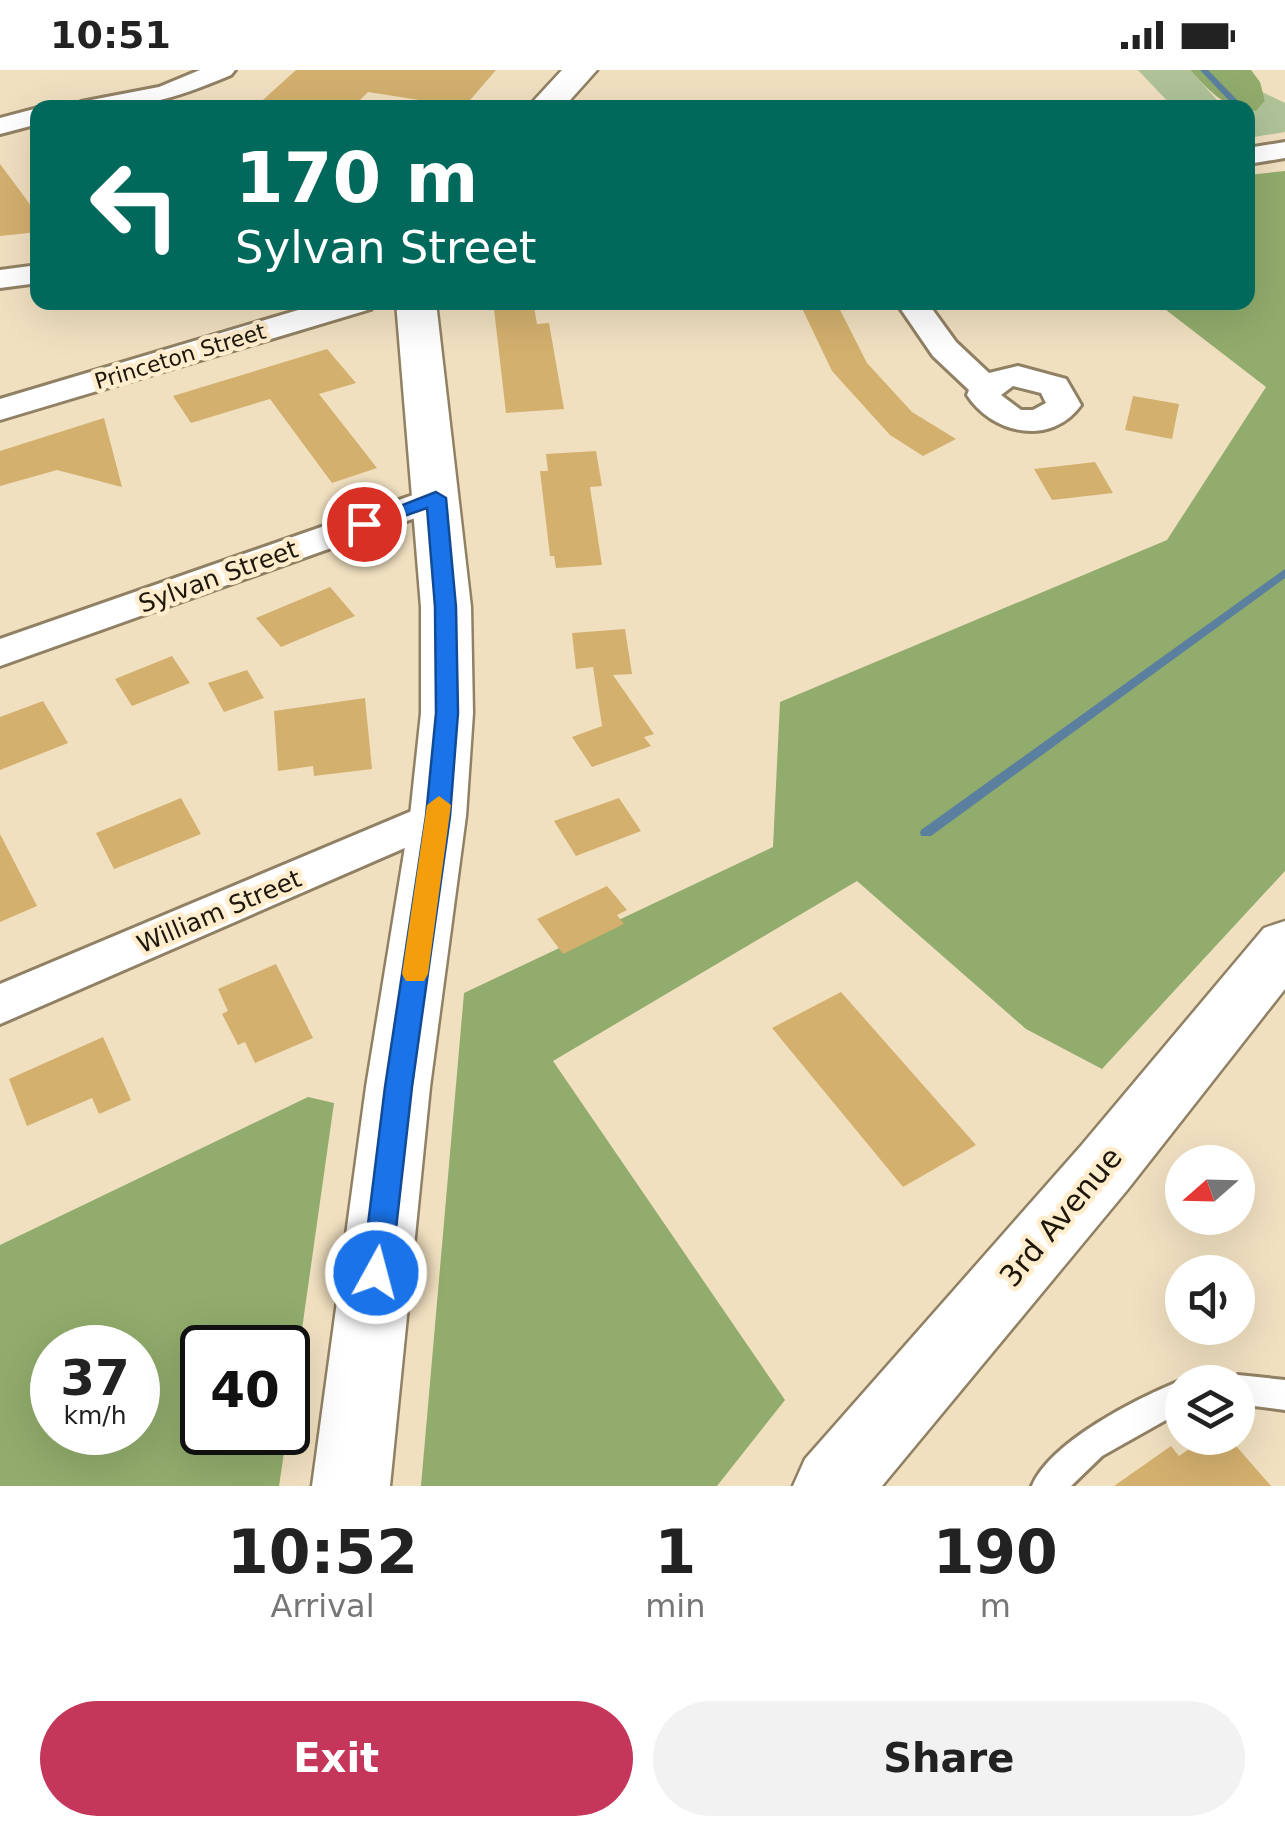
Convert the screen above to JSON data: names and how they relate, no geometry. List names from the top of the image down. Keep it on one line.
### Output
{"streets":{"street":["Princeton Street","Sylvan Street","William Street","3rd Avenue"]},"north":"left","page":{"status":"10:51","turn":["170 m","Sylvan Street"],"speed":"37 km/h","limit":"40","eta":["10:52","Arrival","1","min","190","m"],"buttons":["Exit","Share"]}}
